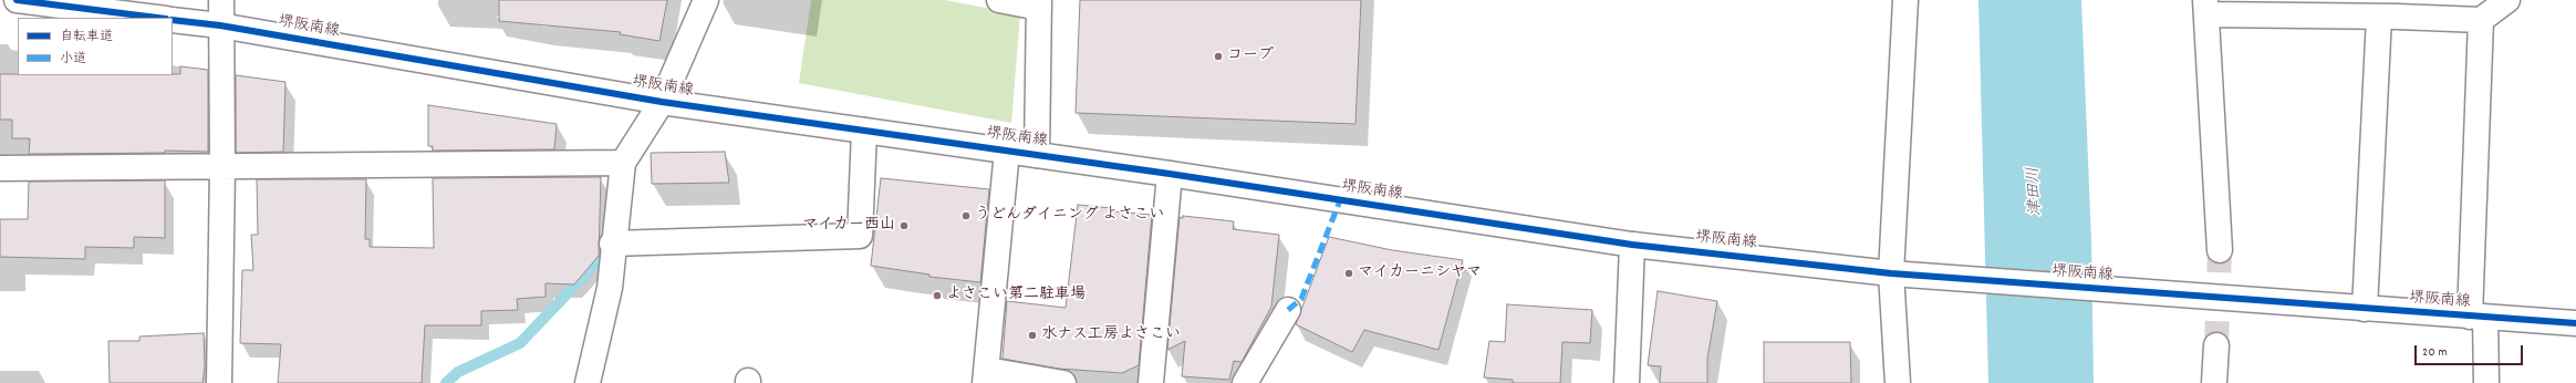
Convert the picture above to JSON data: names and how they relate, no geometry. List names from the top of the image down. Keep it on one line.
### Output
{"streets":{"street":["堺阪南線"]},"water":["津田川"],"places":["コープ","うどんダイニング よさこい","マイカー西山","マイカーニシヤマ","よさこい第二駐車場","水ナス工房よさこい"],"legend":["自転車道","小道"],"scale_bar":"20 m"}
